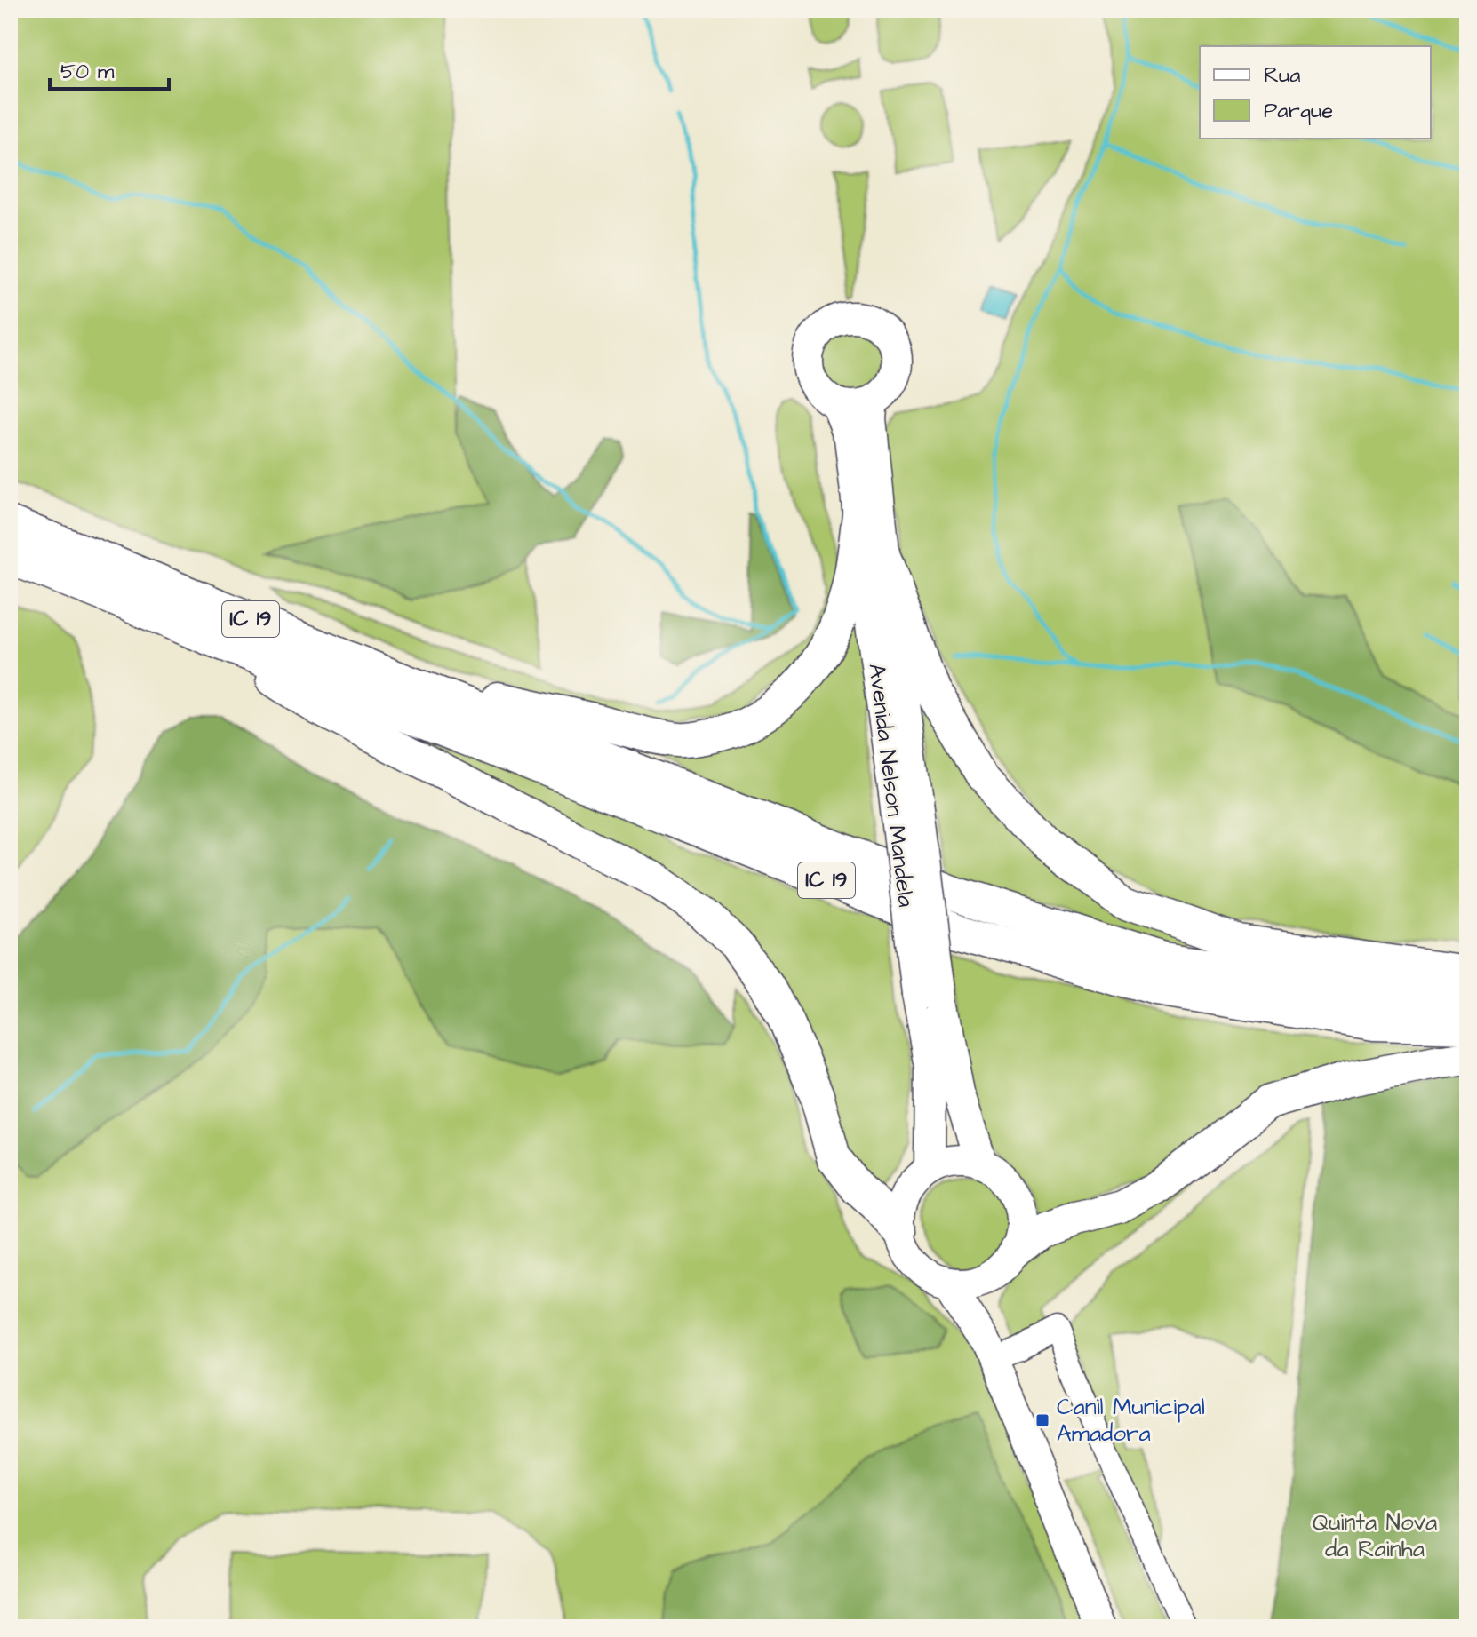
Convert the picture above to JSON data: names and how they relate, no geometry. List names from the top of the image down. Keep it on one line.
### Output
{"streets":{"highway":["IC 19"],"main road":["Avenida Nelson Mandela"]},"parks":["Quinta Nova da Rainha"],"places":{"transit":["Canil Municipal Amadora"]},"legend":["Rua","Parque"],"scale_bar":"50 m"}
